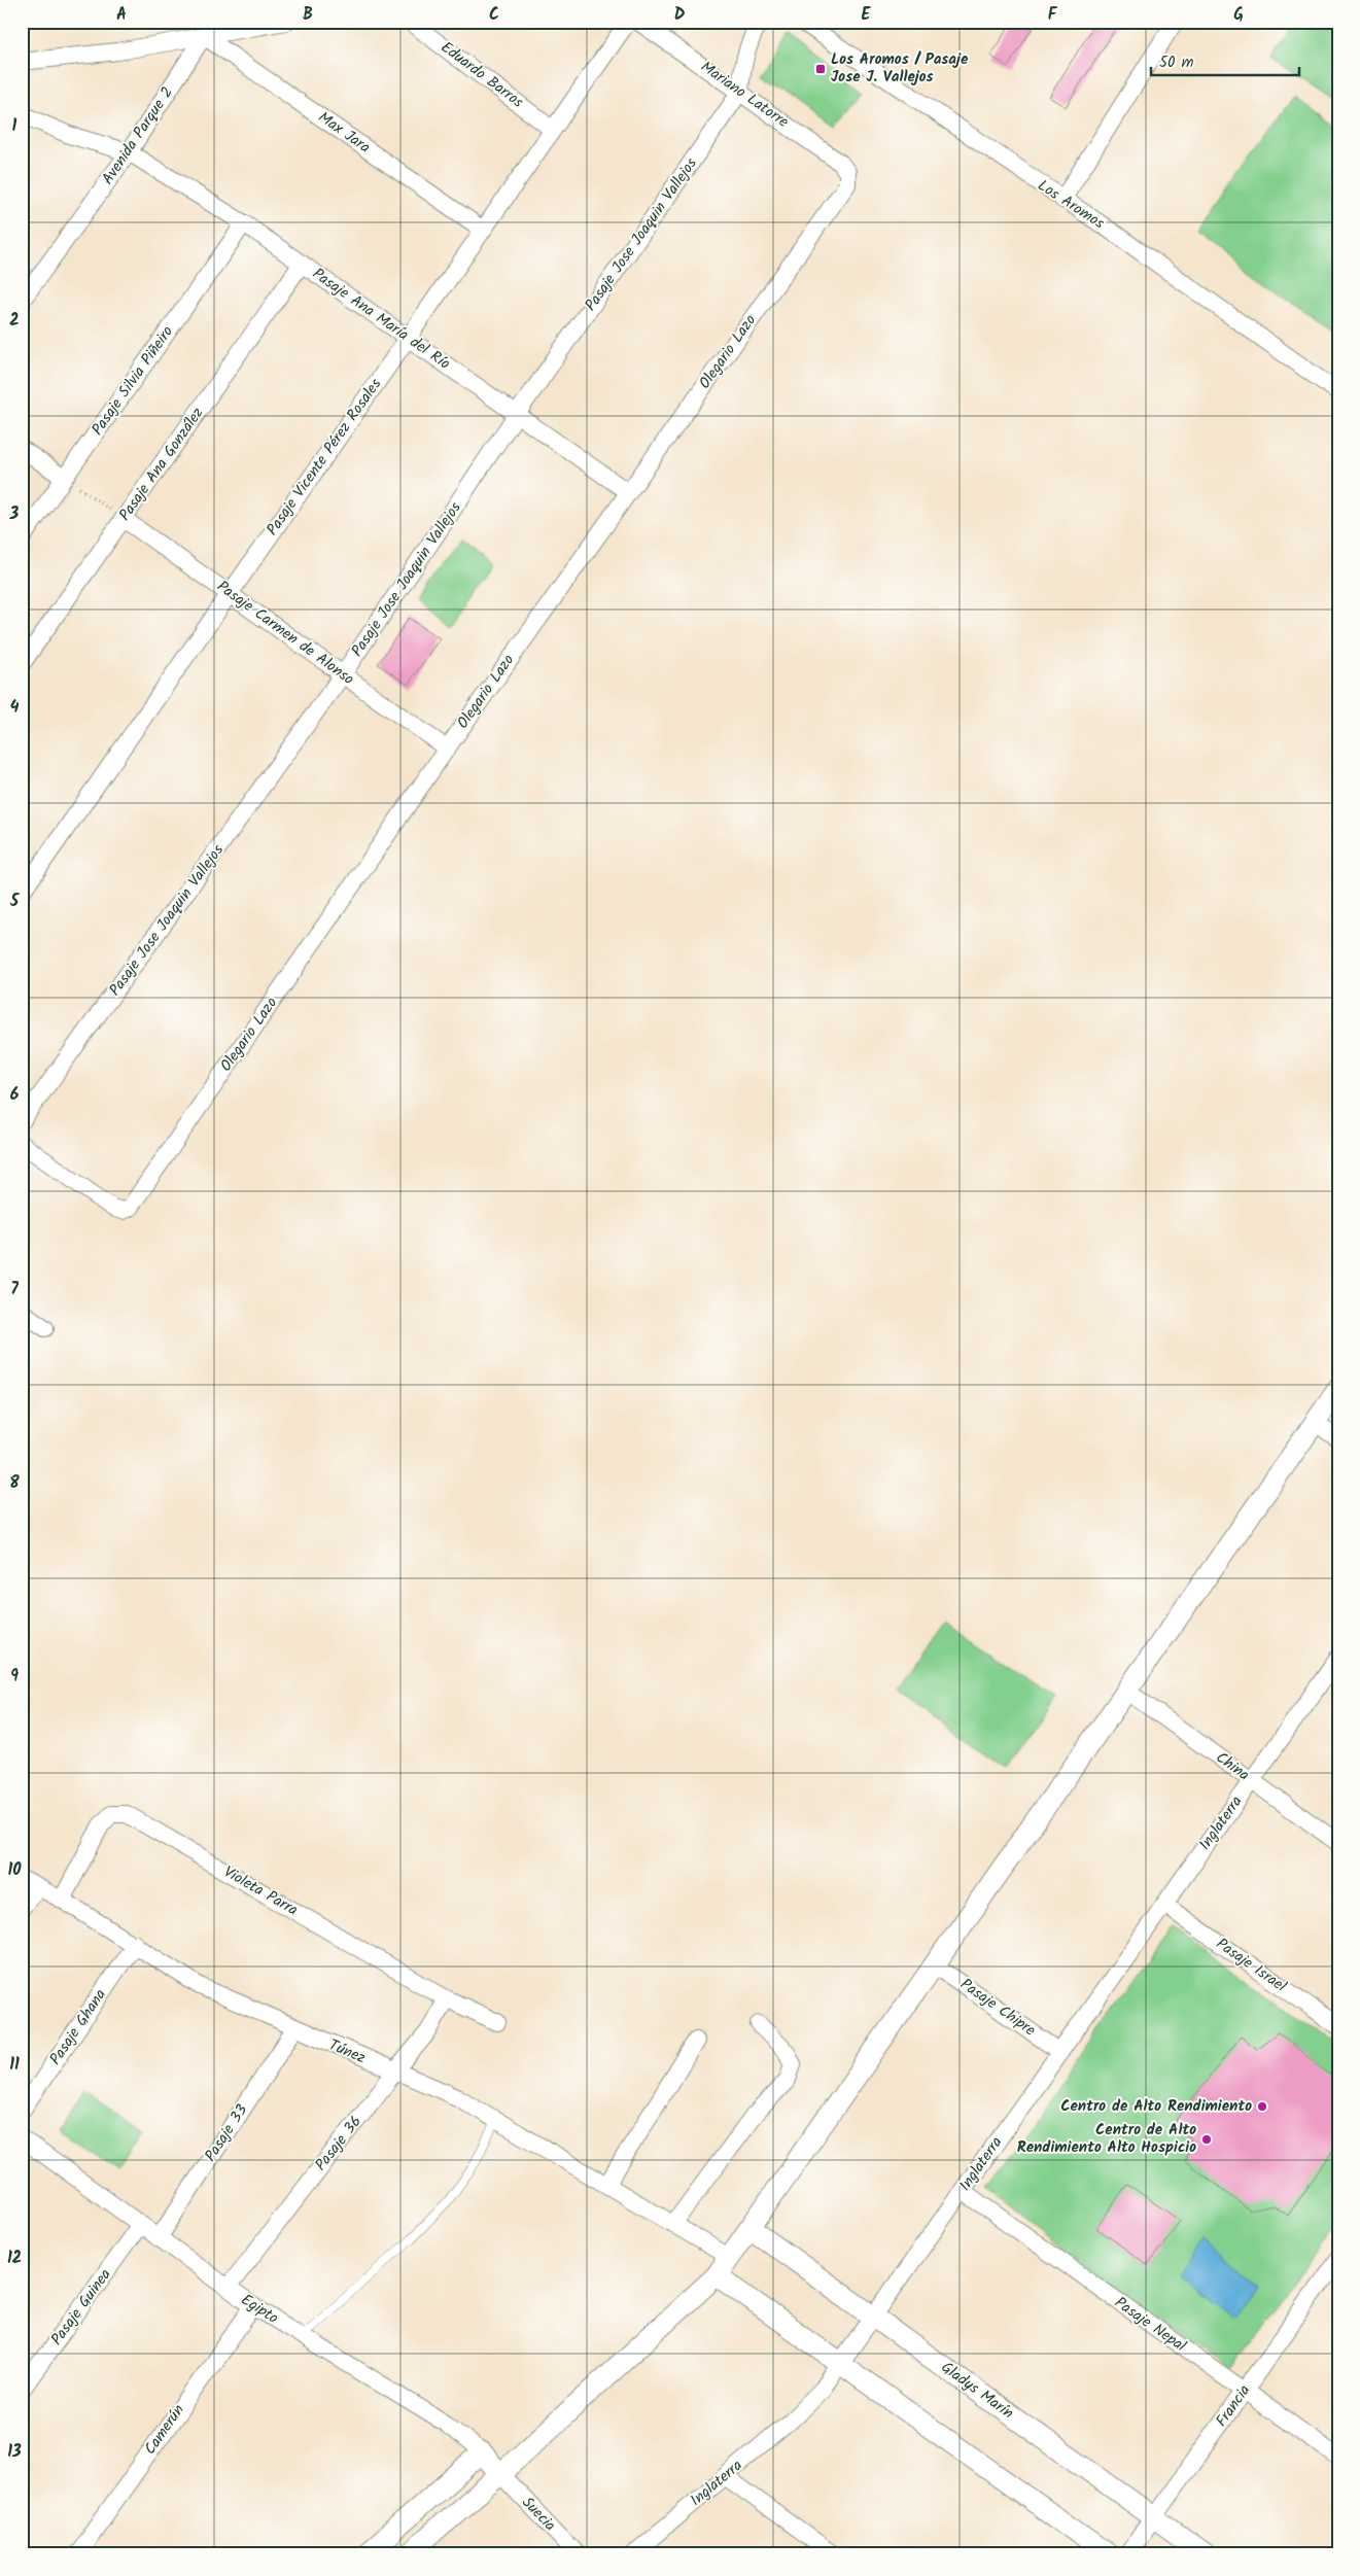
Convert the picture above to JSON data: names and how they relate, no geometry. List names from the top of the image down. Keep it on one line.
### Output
{"streets":{"street":["Eduardo Barros","Mariano Latorre","Max Jara","Avenida Parque 2","Los Aromos","Pasaje Jose Joaquin Vallejos","Pasaje Ana María del Río","Olegario Lazo","Pasaje Silvia Piñeiro","Pasaje Vicente Pérez Rosales","Pasaje Ana González","Pasaje Carmen de Alonso","China","Inglaterra","Violeta Parra","Pasaje Israel","Pasaje Chipre","Pasaje Ghana","Túnez","Pasaje 33","Pasaje 36","Pasaje Guinea","Egipto","Pasaje Nepal","Gladys Marín","Francia","Camerún","Suecia"]},"crossings":[["Eduardo Barros","Pasaje Vicente Pérez Rosales"],["Mariano Latorre","Pasaje Jose Joaquin Vallejos"],["Mariano Latorre","Olegario Lazo"],["Max Jara","Avenida Parque 2"],["Max Jara","Pasaje Vicente Pérez Rosales"],["Avenida Parque 2","Pasaje Ana María del Río"],["Pasaje Jose Joaquin Vallejos","Pasaje Ana María del Río"],["Pasaje Jose Joaquin Vallejos","Pasaje Carmen de Alonso"],["Pasaje Ana María del Río","Olegario Lazo"],["Pasaje Ana María del Río","Pasaje Silvia Piñeiro"],["Pasaje Ana María del Río","Pasaje Vicente Pérez Rosales"],["Pasaje Ana María del Río","Pasaje Ana González"],["Olegario Lazo","Pasaje Carmen de Alonso"],["Pasaje Vicente Pérez Rosales","Pasaje Carmen de Alonso"],["Pasaje Ana González","Pasaje Carmen de Alonso"],["China","Inglaterra"],["Inglaterra","Pasaje Israel"],["Inglaterra","Pasaje Chipre"],["Inglaterra","Pasaje Nepal"],["Inglaterra","Gladys Marín"],["Violeta Parra","Túnez"],["Violeta Parra","Pasaje 36"],["Pasaje Ghana","Túnez"],["Túnez","Pasaje 33"],["Túnez","Pasaje 36"],["Pasaje 33","Egipto"],["Pasaje 36","Egipto"],["Pasaje Guinea","Egipto"],["Egipto","Camerún"],["Egipto","Suecia"],["Pasaje Nepal","Francia"],["Gladys Marín","Francia"]],"places":{"transit":["Los Aromos / Pasaje Jose J. Vallejos"],"other":["Centro de Alto Rendimiento","Centro de Alto Rendimiento Alto Hospicio"]},"scale_bar":"50 m","grid":{"columns":["A","B","C","D","E","F","G"],"rows":["1","2","3","4","5","6","7","8","9","10","11","12","13"]}}
